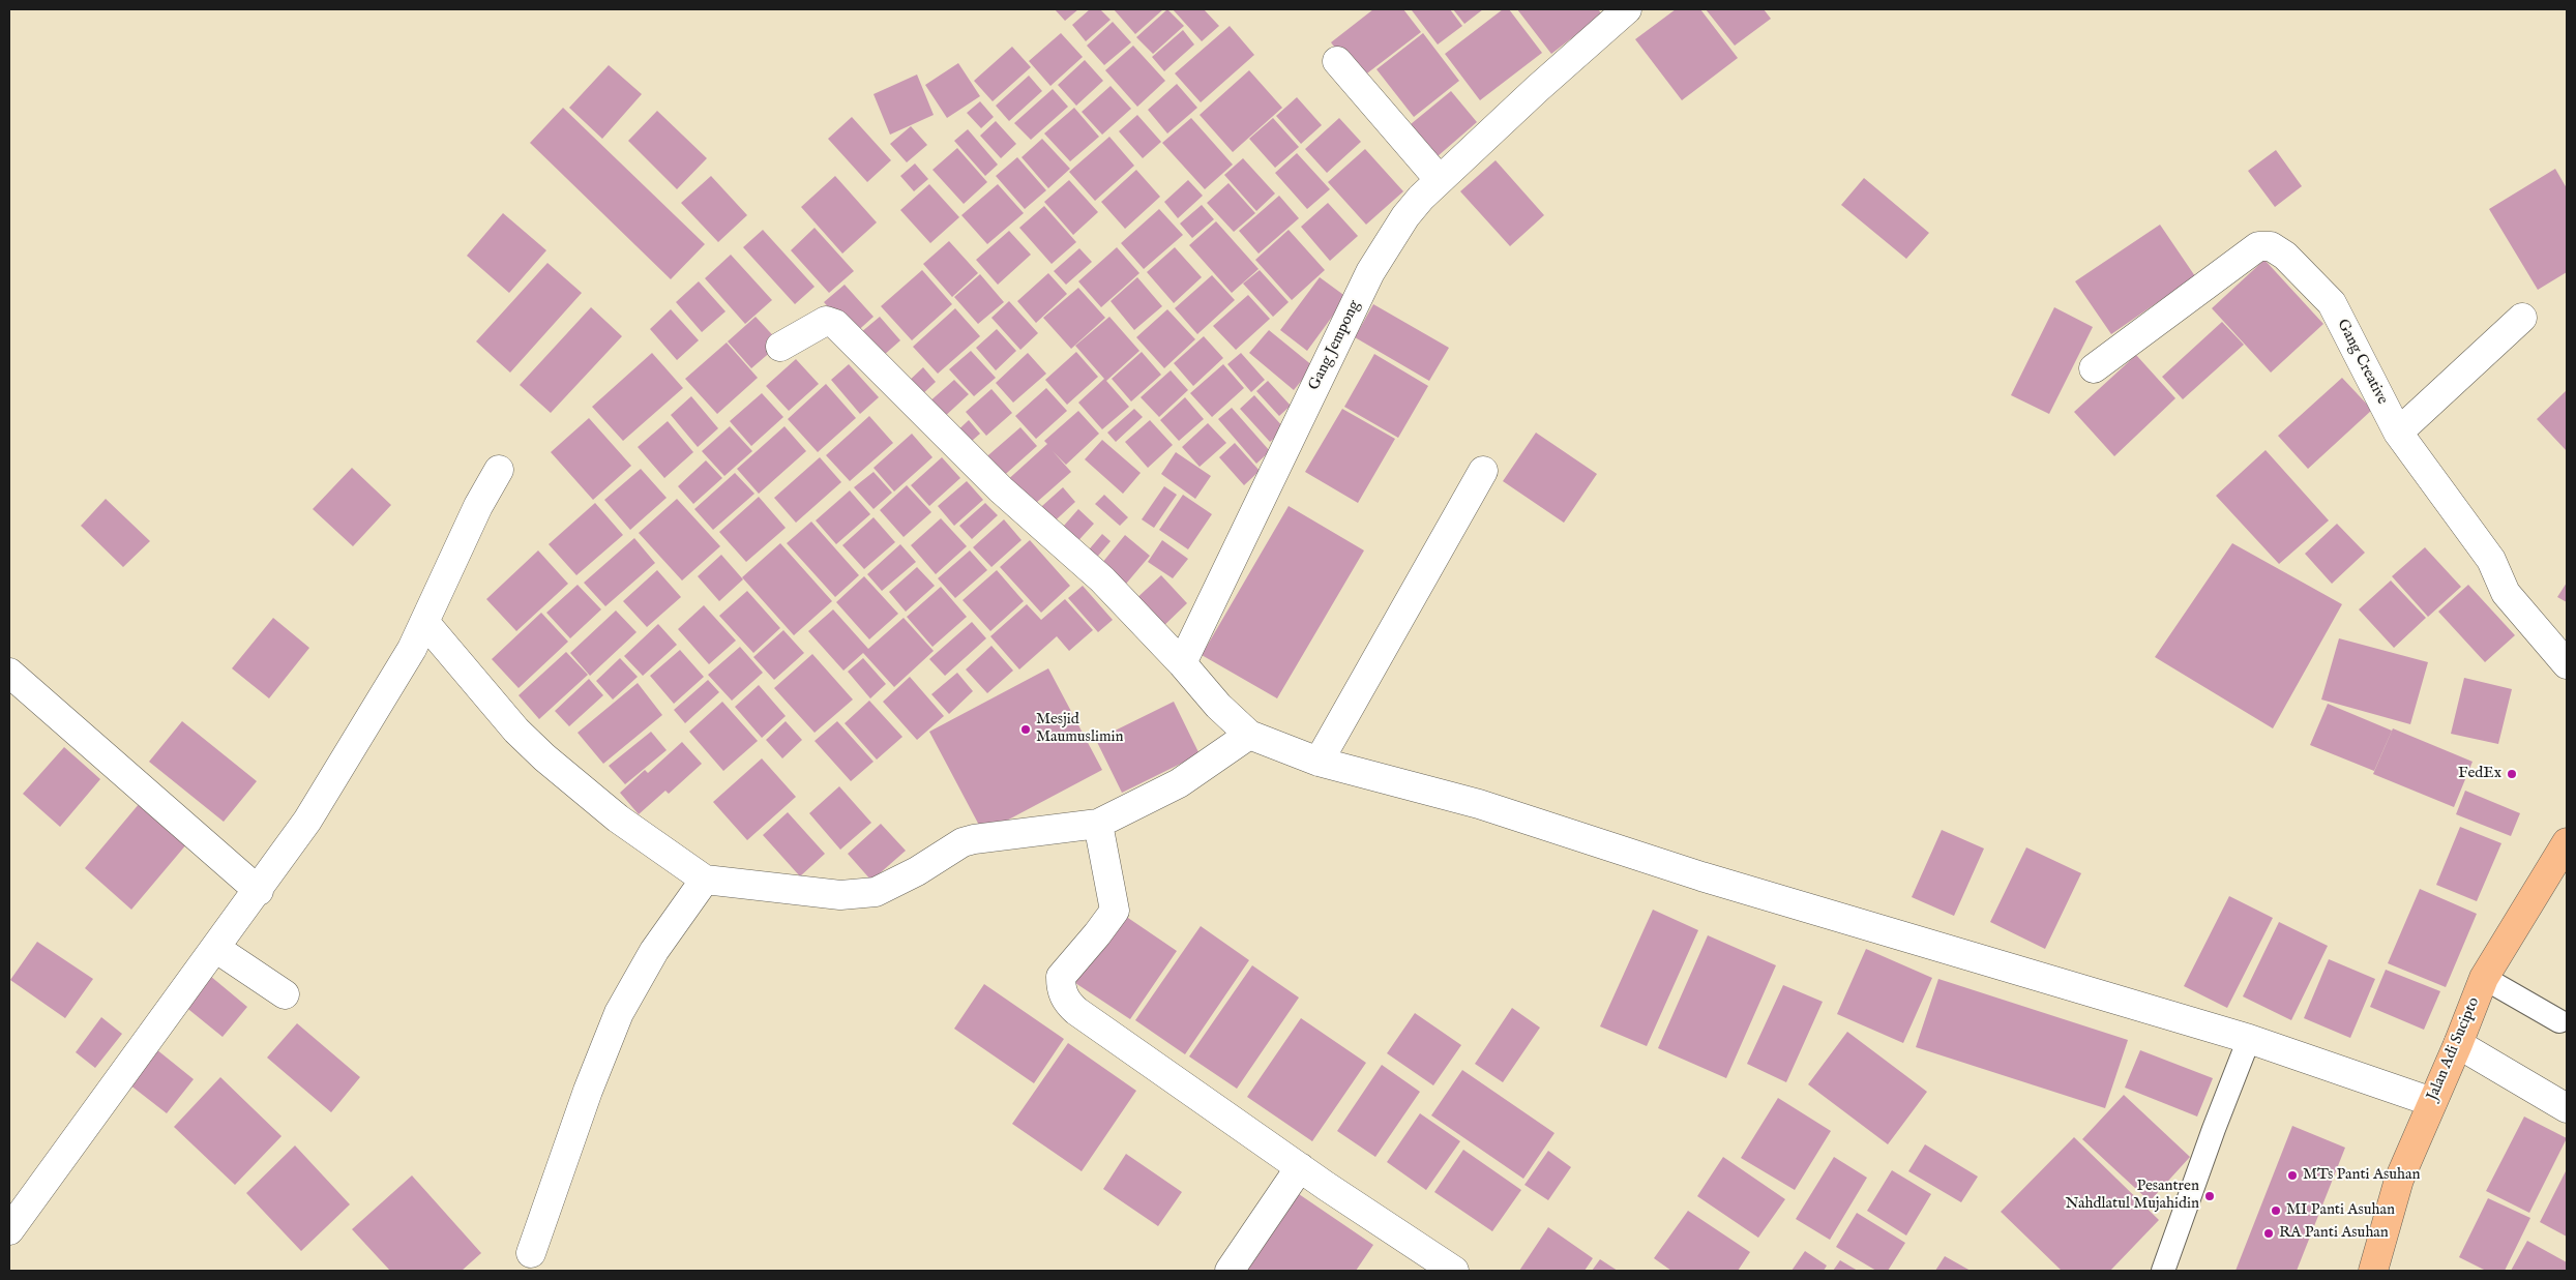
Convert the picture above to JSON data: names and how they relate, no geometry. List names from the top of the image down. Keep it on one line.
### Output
{"streets":{"highway":["Jalan Adi Sucipto"],"street":["Gang Jempong","Gang Creative"]},"places":["Mesjid Maumuslimin","FedEx","MTs Panti Asuhan","Pesantren Nahdlatul Mujahidin","MI Panti Asuhan","RA Panti Asuhan"]}
